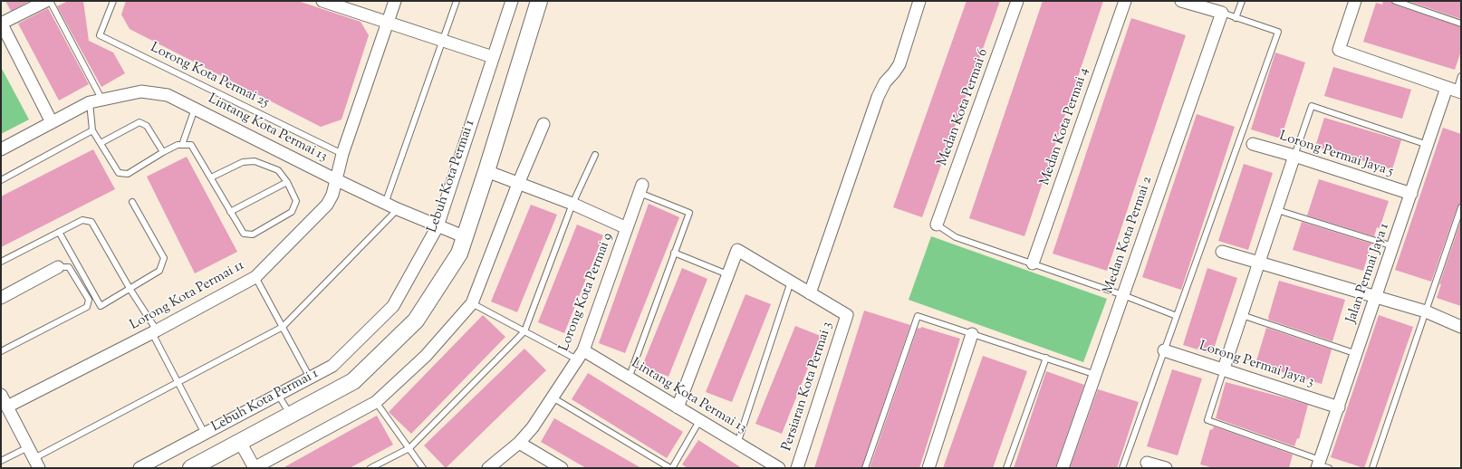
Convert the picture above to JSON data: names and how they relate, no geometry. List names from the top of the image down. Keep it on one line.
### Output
{"streets":{"street":["Medan Kota Permai 6","Medan Kota Permai 4","Lintang Kota Permai 13","Lorong Permai Jaya 5","Lebuh Kota Permai 1","Medan Kota Permai 2","Jalan Permai Jaya 1","Lorong Kota Permai 9","Lorong Kota Permai 11","Lorong Permai Jaya 3","Persiaran Kota Permai 3"],"lane":["Lorong Kota Permai 25"]},"crossings":[["Lorong Kota Permai 25","Lorong Kota Permai 11"],["Lintang Kota Permai 13","Lebuh Kota Permai 1"],["Lintang Kota Permai 13","Lorong Kota Permai 9"],["Lintang Kota Permai 13","Lorong Kota Permai 11"],["Lorong Permai Jaya 5","Jalan Permai Jaya 1"],["Jalan Permai Jaya 1","Lorong Permai Jaya 3"]]}
